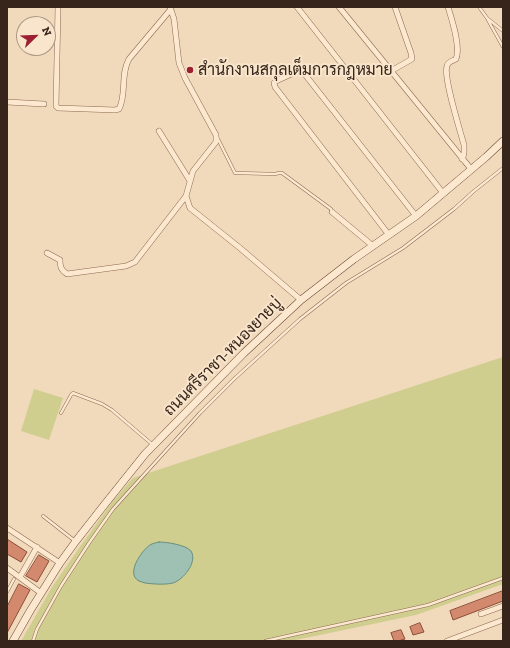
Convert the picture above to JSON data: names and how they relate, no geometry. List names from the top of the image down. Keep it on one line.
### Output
{"streets":{"main road":["ถนนศรีราชา-หนองยายบู่"]},"places":["สำนักงานสกุลเต็มการกฎหมาย"],"north":"top right"}
